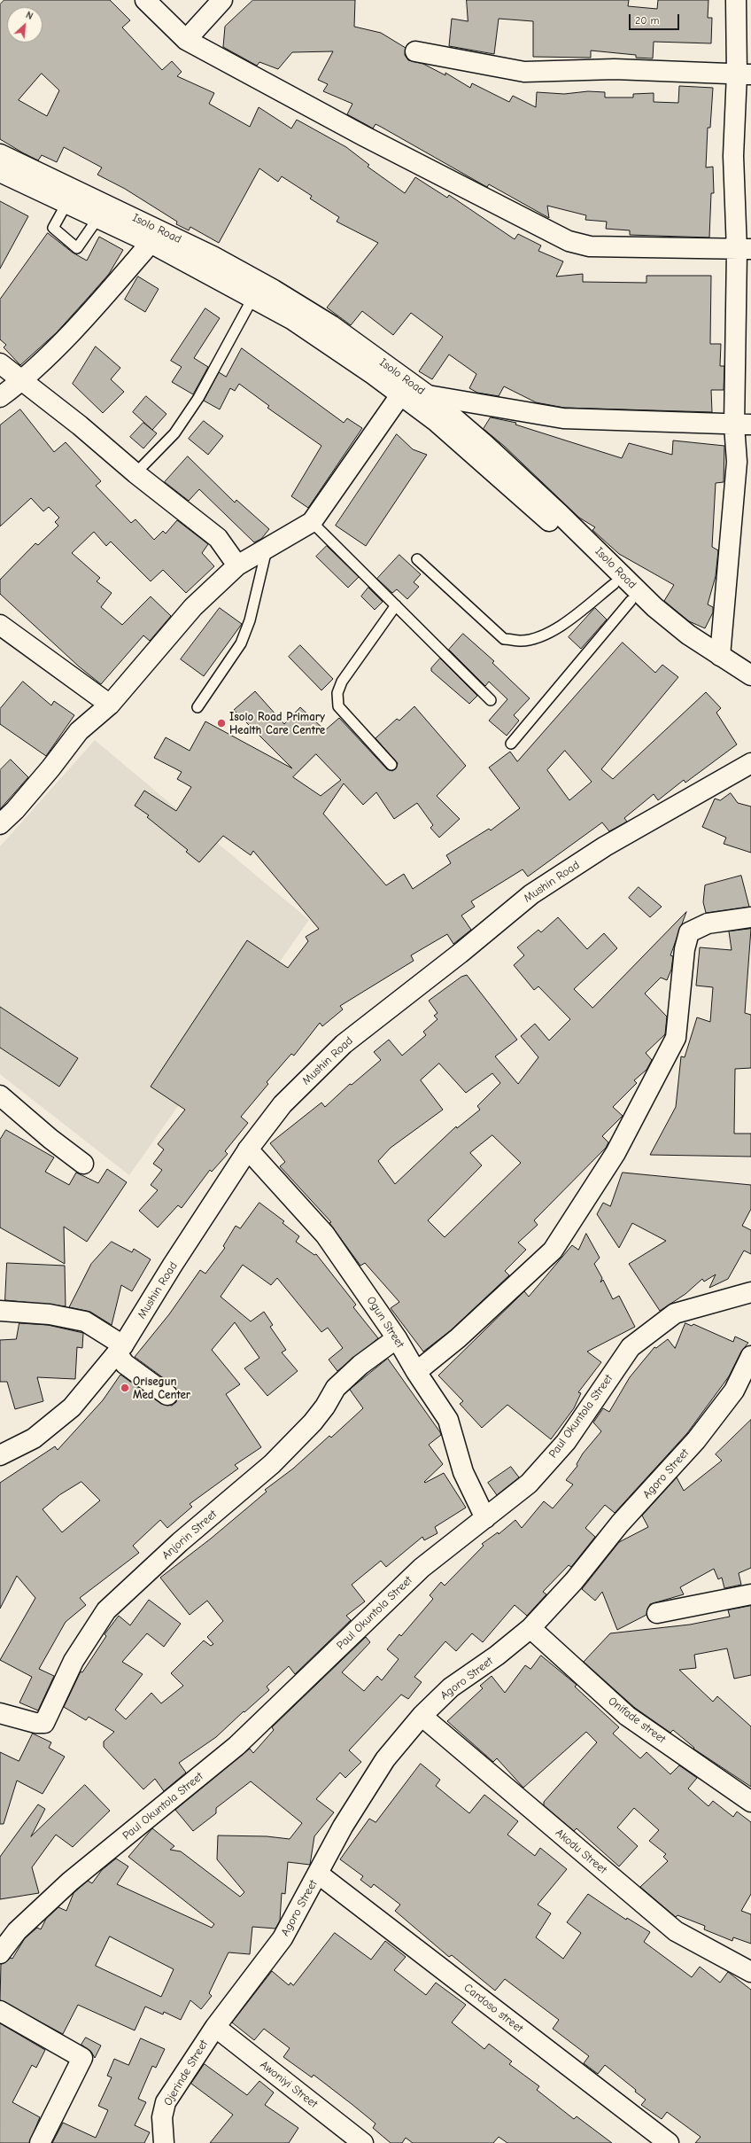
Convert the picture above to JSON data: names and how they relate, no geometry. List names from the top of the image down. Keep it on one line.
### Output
{"streets":{"street":["Isolo Road","Mushin Road","Ogun Street","Paul Okuntola Street","Agoro Street","Anjorin Street","Onifade street","Akodu Street","Cardoso street","Ojerinde Street","Awoniyi Street"]},"crossings":[["Mushin Road","Ogun Street"],["Ogun Street","Paul Okuntola Street"],["Ogun Street","Anjorin Street"],["Agoro Street","Onifade street"],["Agoro Street","Akodu Street"],["Agoro Street","Cardoso street"],["Agoro Street","Ojerinde Street"],["Agoro Street","Awoniyi Street"],["Ojerinde Street","Awoniyi Street"]],"places":["Isolo Road Primary Health Care Centre","Orisegun Med Center"],"scale_bar":"20 m","north":"top right"}
